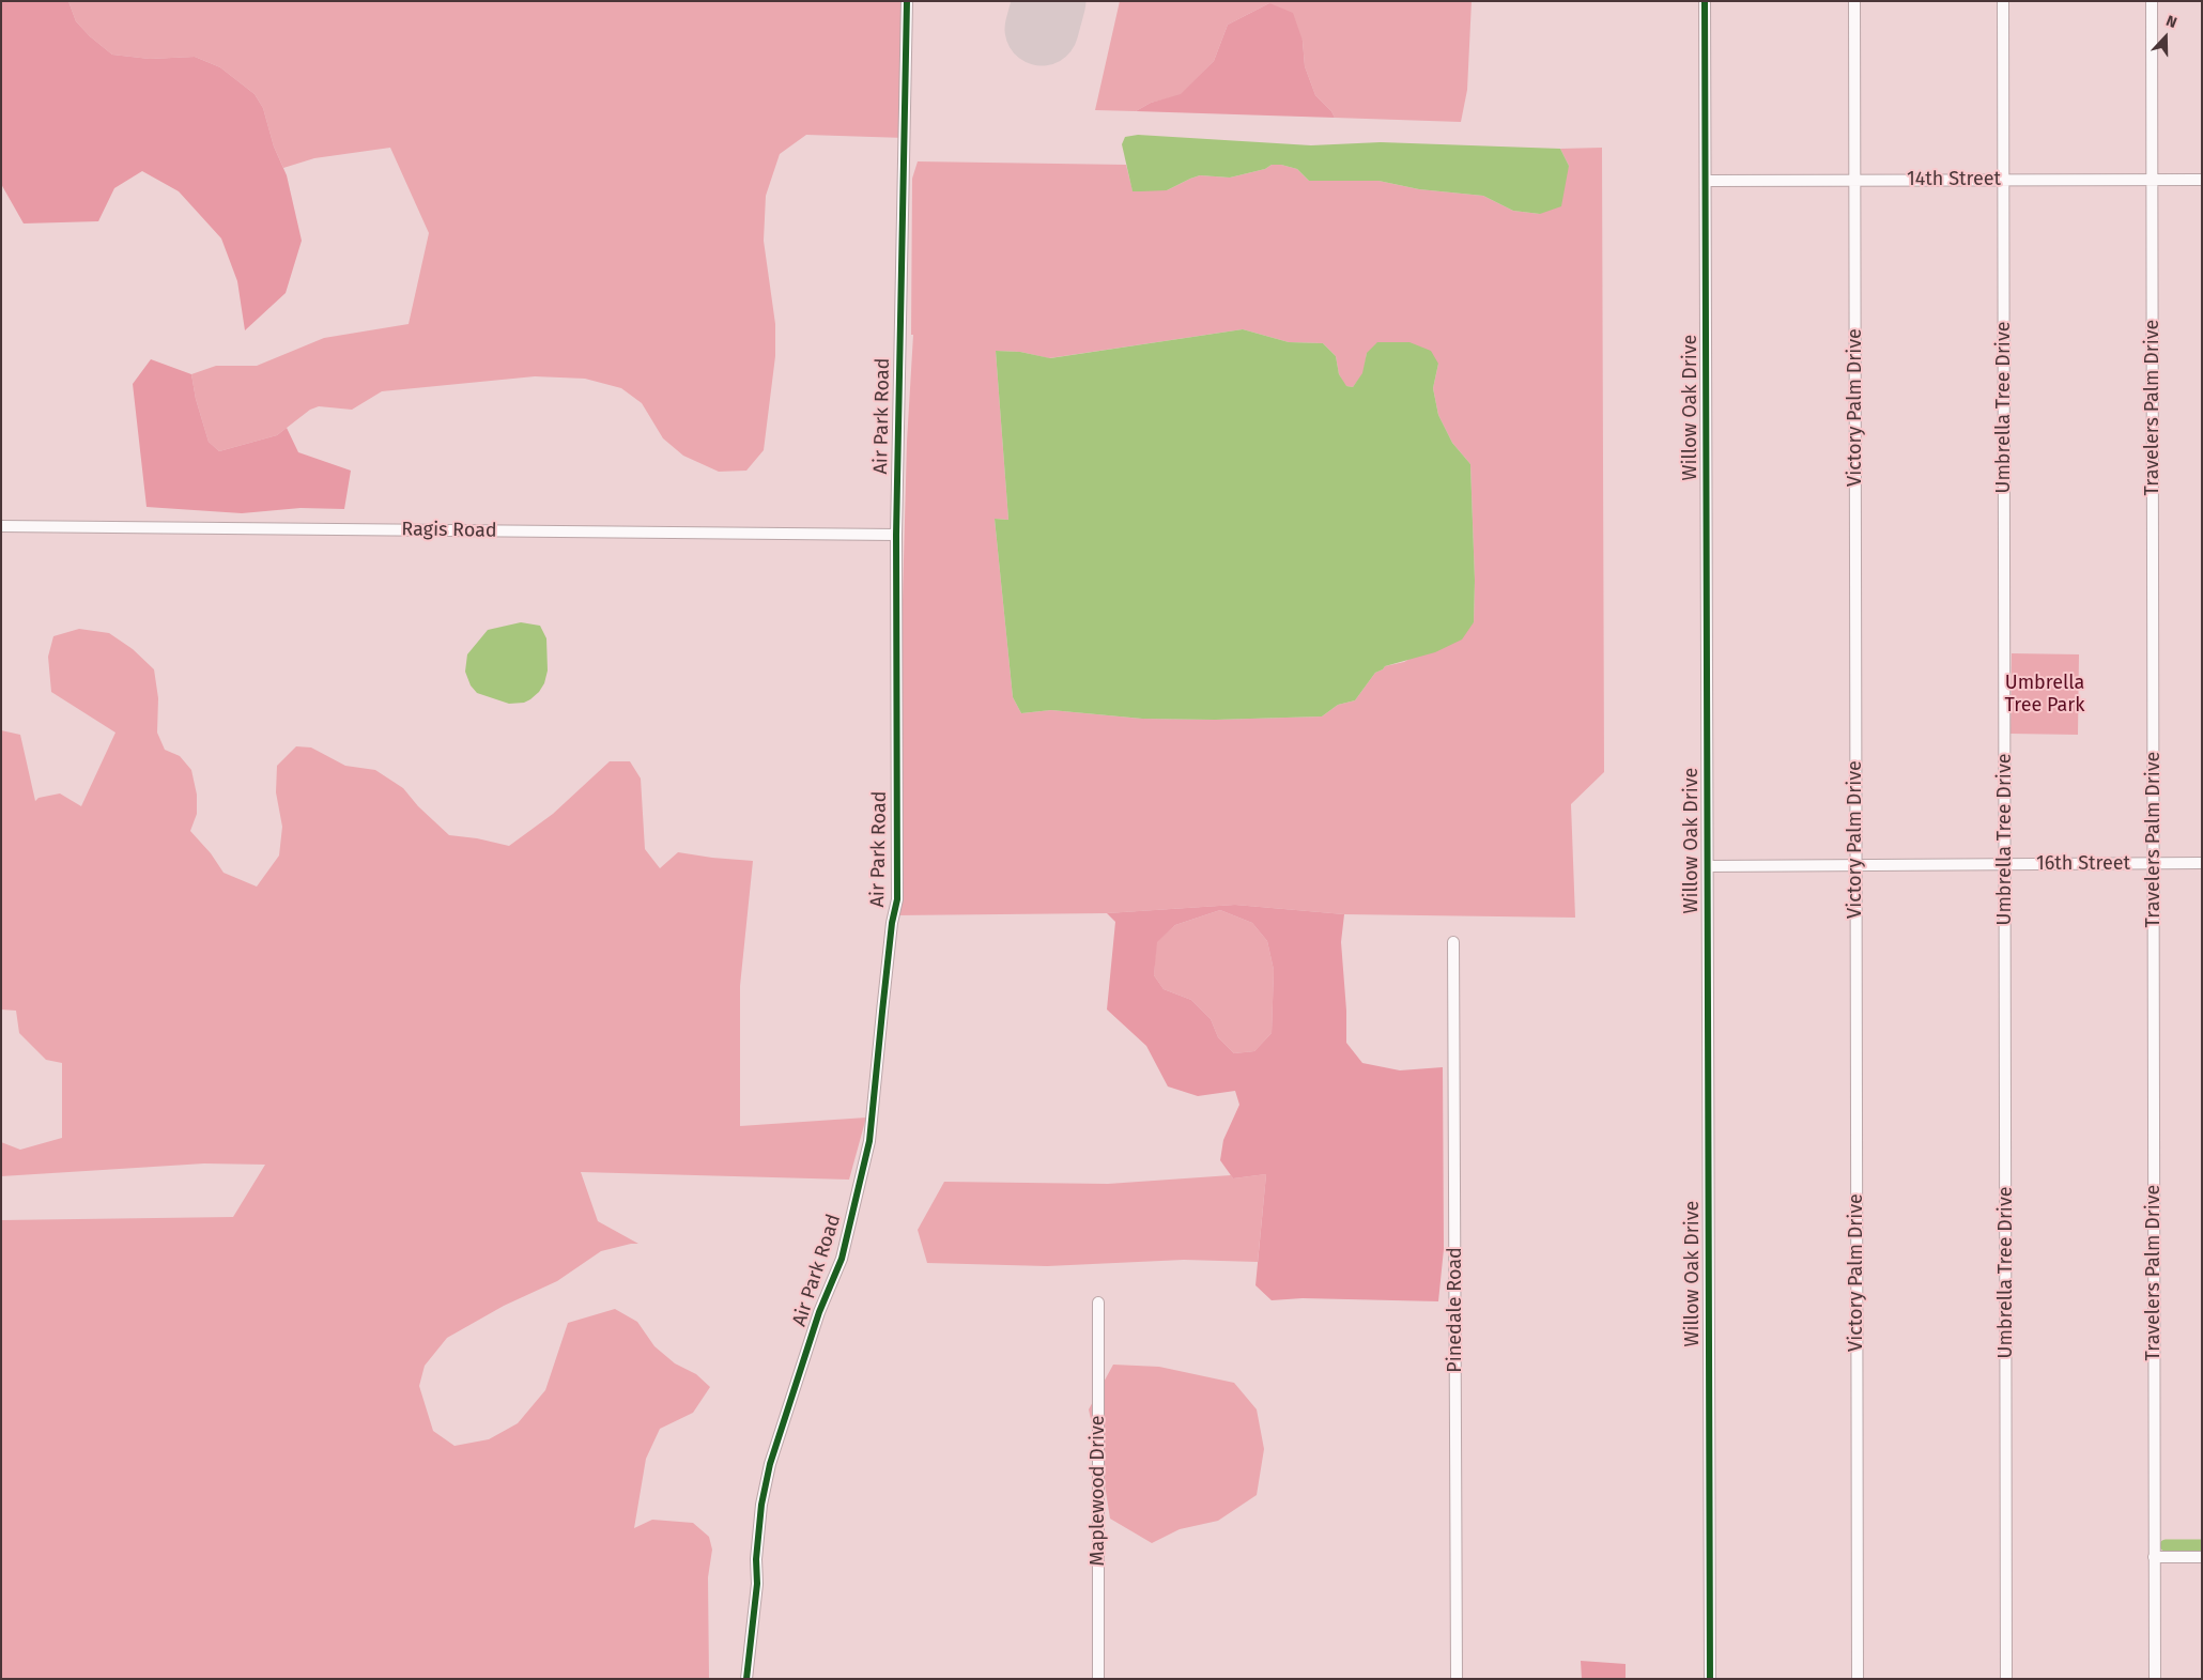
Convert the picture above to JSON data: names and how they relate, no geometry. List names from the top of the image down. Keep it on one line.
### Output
{"streets":{"street":["14th Street","Willow Oak Drive","Victory Palm Drive","Umbrella Tree Drive","Travelers Palm Drive","Air Park Road","Ragis Road","16th Street","Pinedale Road","Maplewood Drive"]},"crossings":[["14th Street","Willow Oak Drive"],["14th Street","Victory Palm Drive"],["14th Street","Umbrella Tree Drive"],["14th Street","Travelers Palm Drive"],["Willow Oak Drive","16th Street"],["Victory Palm Drive","16th Street"],["Umbrella Tree Drive","16th Street"],["Travelers Palm Drive","16th Street"],["Air Park Road","Ragis Road"]],"parks":["Umbrella Tree Park"],"north":"top"}
